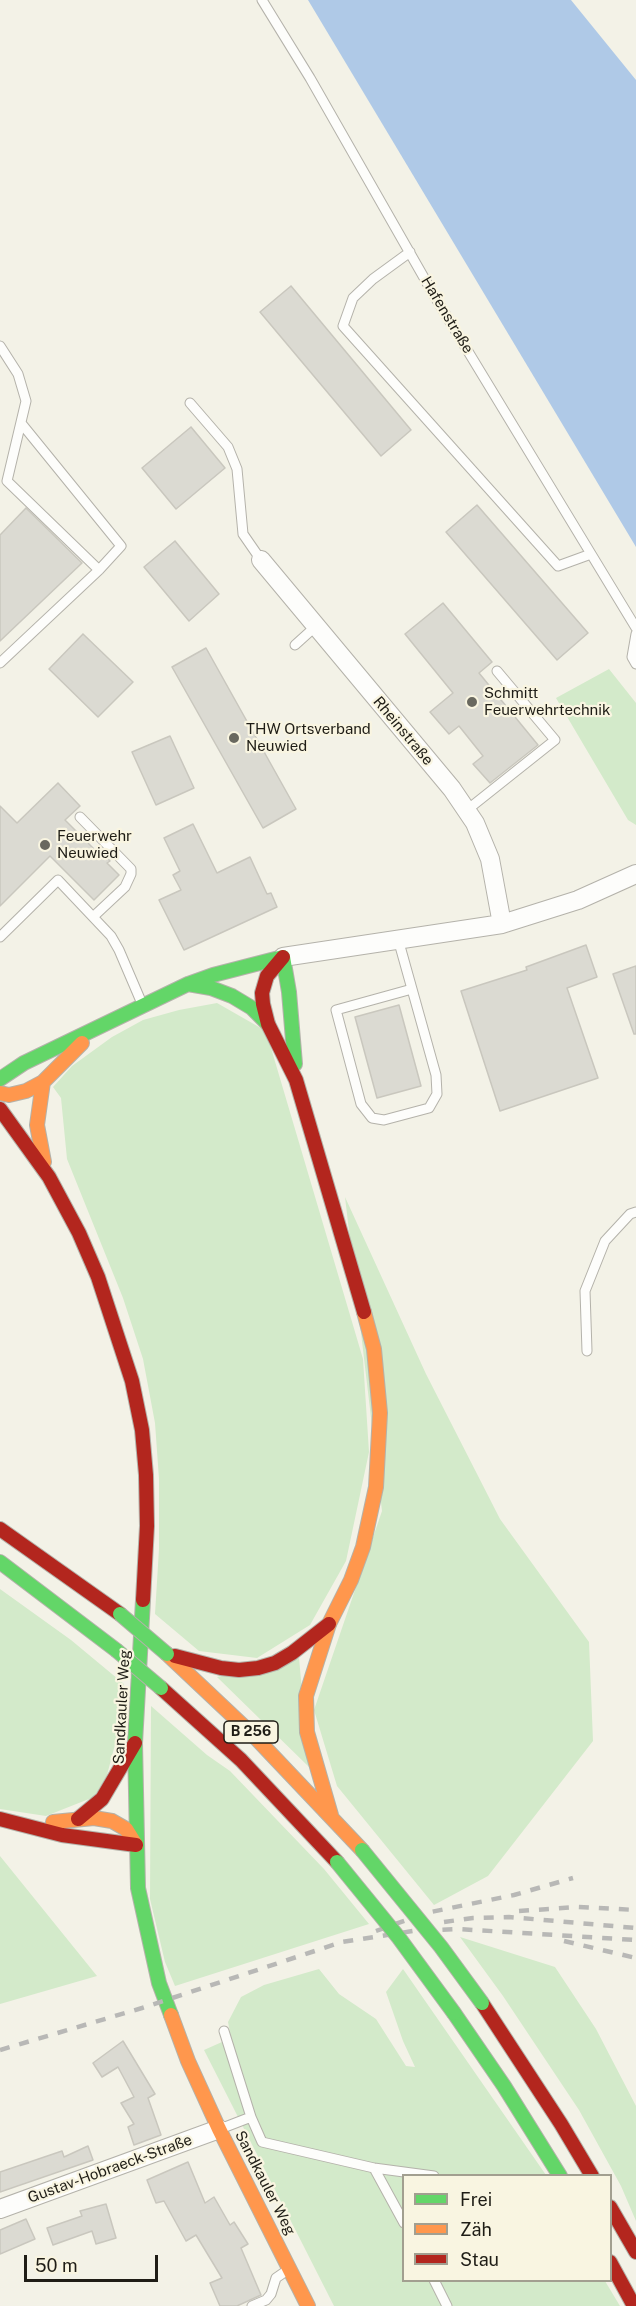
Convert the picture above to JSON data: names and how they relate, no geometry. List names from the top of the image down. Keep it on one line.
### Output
{"streets":{"main road":["Sandkauler Weg","B 256"],"street":["Rheinstraße","Gustav-Hobraeck-Straße"],"lane":["Hafenstraße"]},"crossings":[["Sandkauler Weg","Gustav-Hobraeck-Straße"]],"places":["Schmitt Feuerwehrtechnik","THW Ortsverband Neuwied","Feuerwehr Neuwied"],"legend":["Frei","Zäh","Stau"],"scale_bar":"50 m"}
